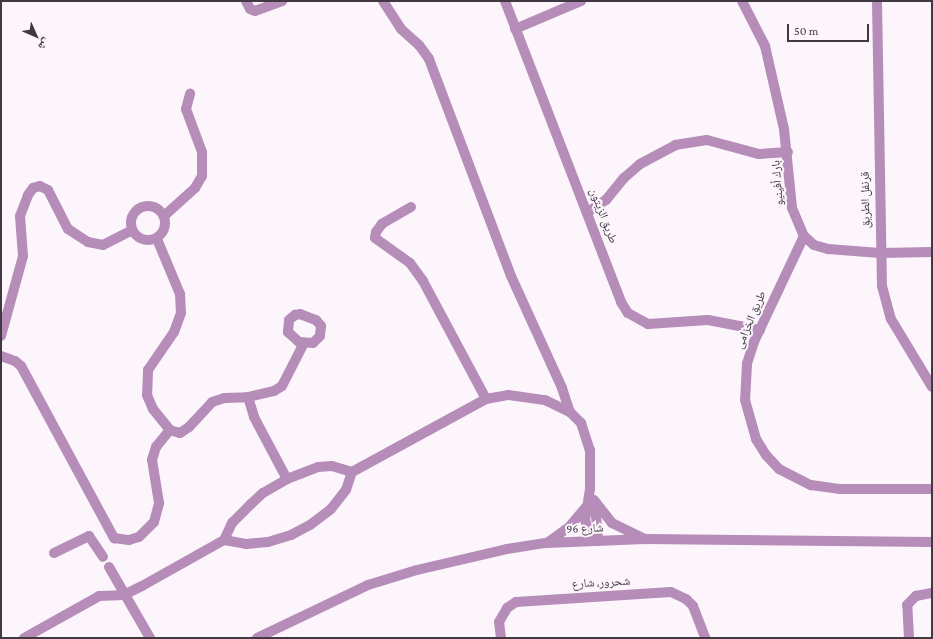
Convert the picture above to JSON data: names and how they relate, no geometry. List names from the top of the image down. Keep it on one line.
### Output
{"streets":{"street":["بارك أفينيو","قرنفل الطريق","طريق الزيتون","طريق الخزامى","شارع 96","شحرور، شارع"]},"crossings":[["بارك أفينيو","طريق الخزامى"],["طريق الزيتون","طريق الخزامى"]],"scale_bar":"50 m","north":"bottom right"}
